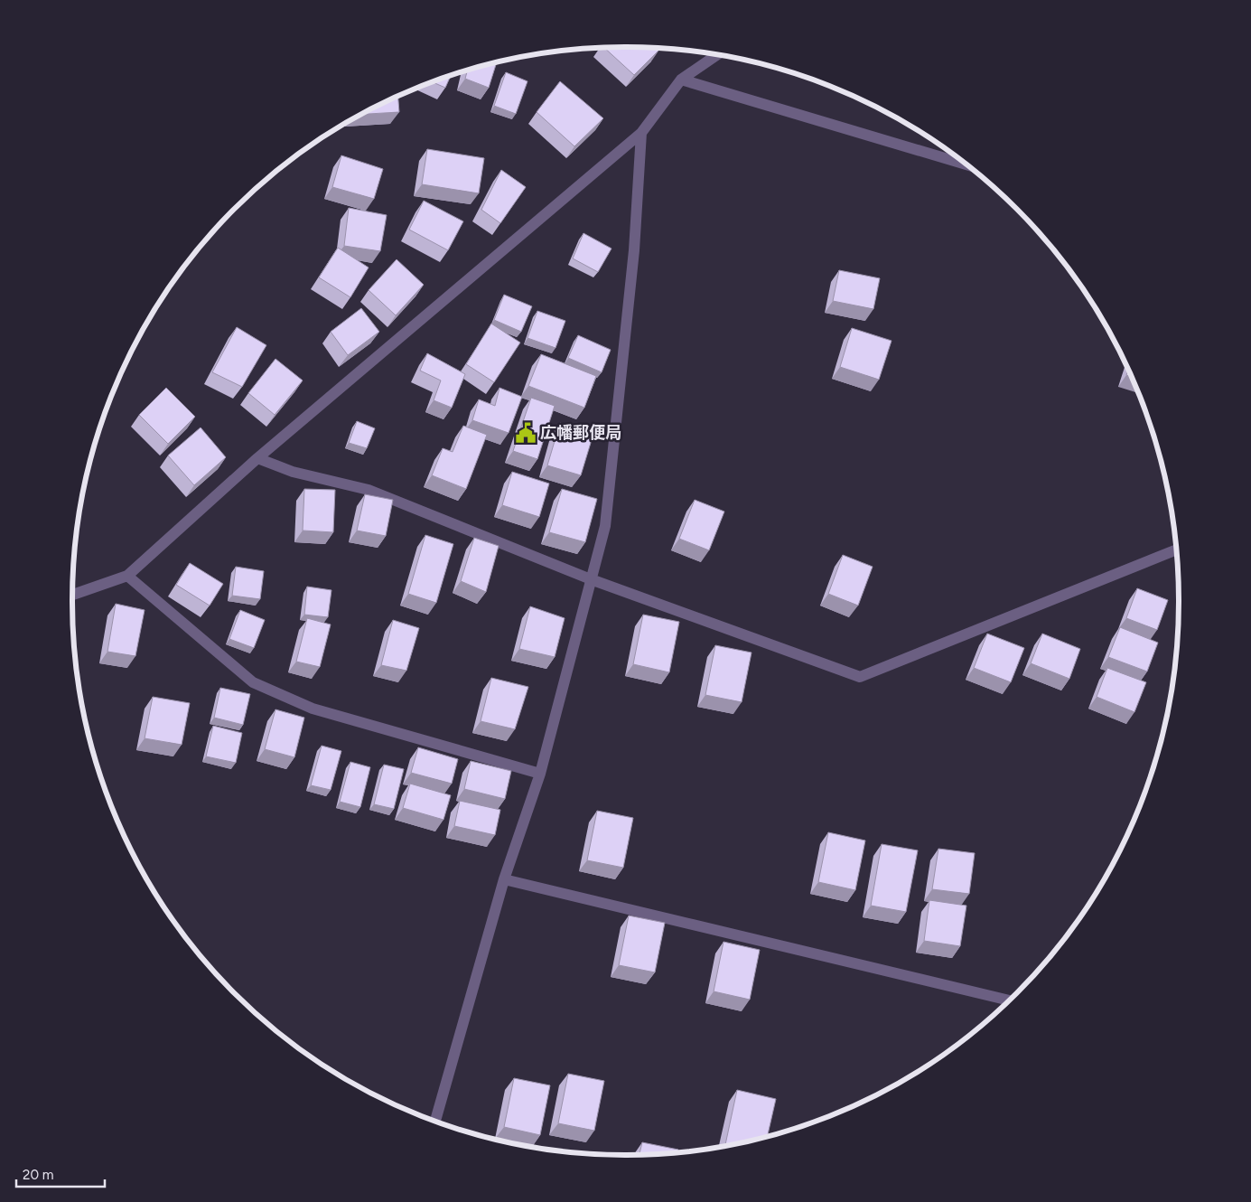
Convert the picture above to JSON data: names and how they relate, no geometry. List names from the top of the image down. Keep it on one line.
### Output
{"places":{"public building":["広幡郵便局"]},"scale_bar":"20 m"}
